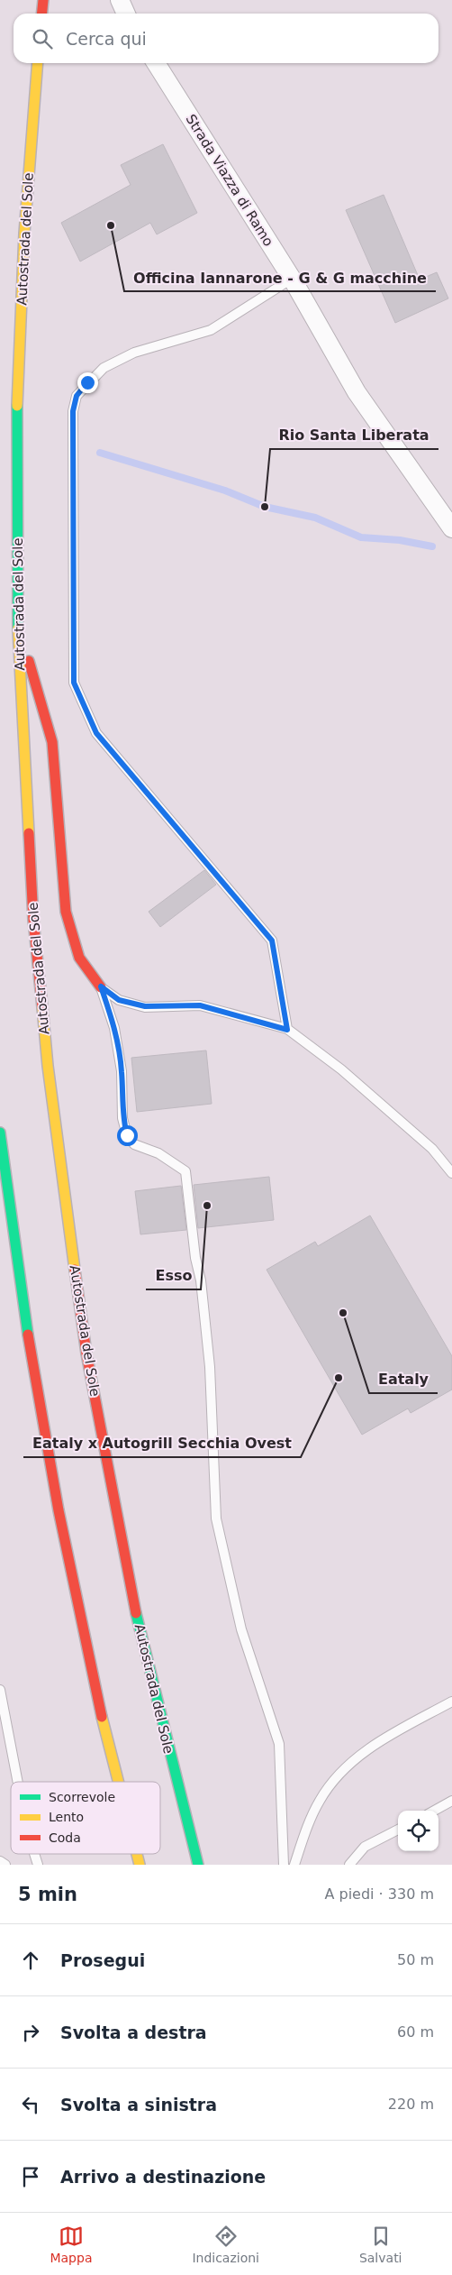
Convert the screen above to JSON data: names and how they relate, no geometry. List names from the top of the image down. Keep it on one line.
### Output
{"streets":{"highway":["Autostrada del Sole"],"street":["Strada Viazza di Ramo"]},"places":["Officina Iannarone - G & G macchine","Rio Santa Liberata","Esso","Eataly","Eataly x Autogrill Secchia Ovest"],"legend":["Scorrevole","Lento","Coda"],"page":{"search":"Cerca qui","heading":["5 min","A piedi · 330 m"],"list":[["Prosegui","50 m"],["Svolta a destra","60 m"],["Svolta a sinistra","220 m"],"Arrivo a destinazione"],"nav":["Mappa","Indicazioni","Salvati"]}}
